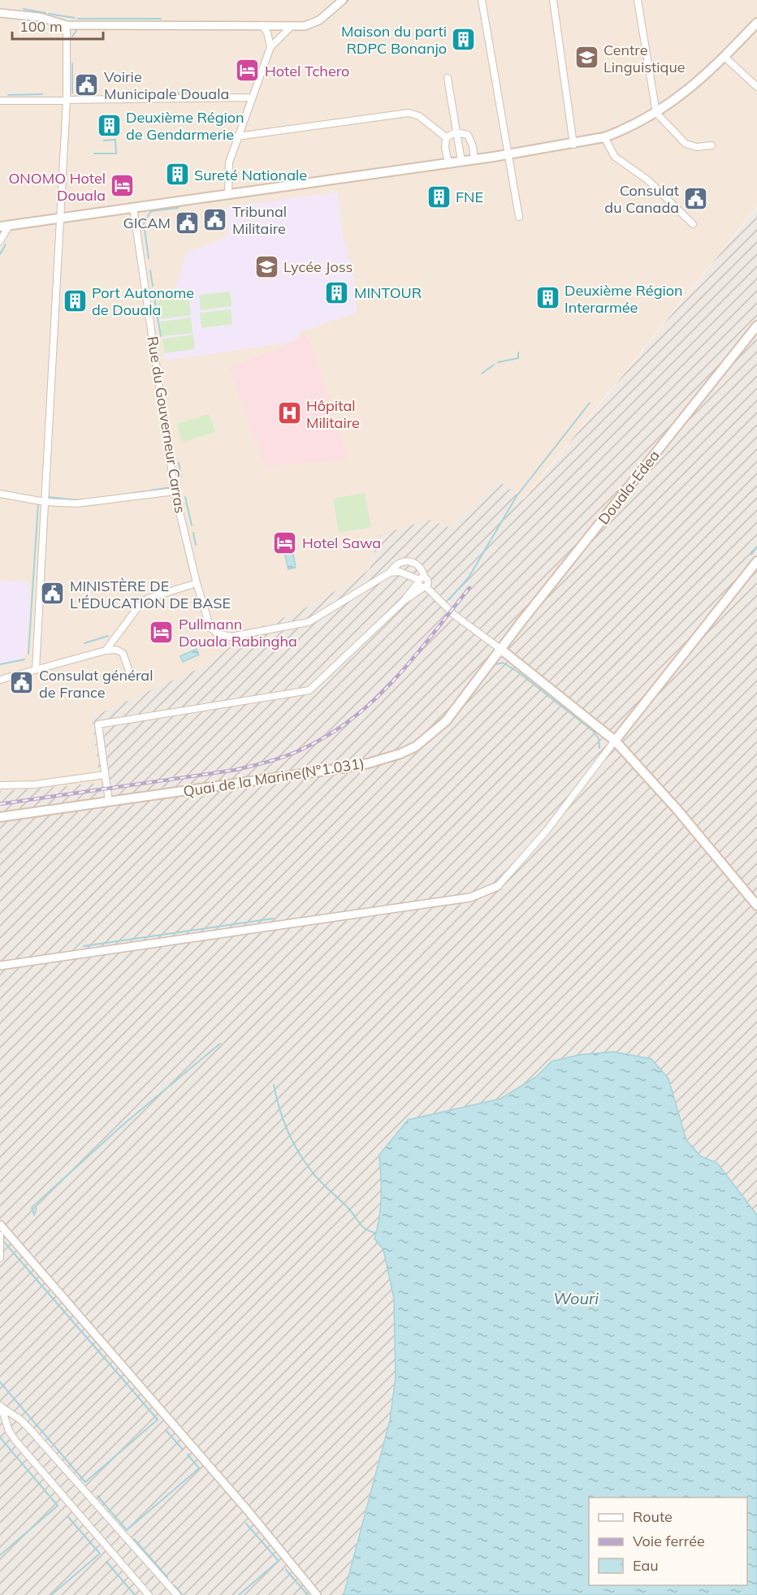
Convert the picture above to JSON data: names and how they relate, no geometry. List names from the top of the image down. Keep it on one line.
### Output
{"streets":{"main road":["Douala-Edea","Quai de la Marine(N°1.031)"],"street":["Rue du Gouverneur Carras"]},"crossings":[["Douala-Edea","Quai de la Marine(N°1.031)"]],"water":["Wouri"],"places":{"building":["Maison du parti RDPC Bonanjo","Deuxième Région de Gendarmerie","Sureté Nationale","FNE","MINTOUR","Deuxième Région Interarmée","Port Autonome de Douala"],"school or university":["Centre Linguistique","Lycée Joss"],"hotel":["Hotel Tchero","ONOMO Hotel Douala","Hotel Sawa","Pullmann Douala Rabingha"],"public building":["Voirie Municipale Douala","Consulat du Canada","Tribunal Militaire","GICAM","MINISTÈRE DE L'ÉDUCATION DE BASE","Consulat général de France"],"hospital":["Hôpital Militaire"]},"legend":["Route","Voie ferrée","Eau"],"scale_bar":"100 m"}
